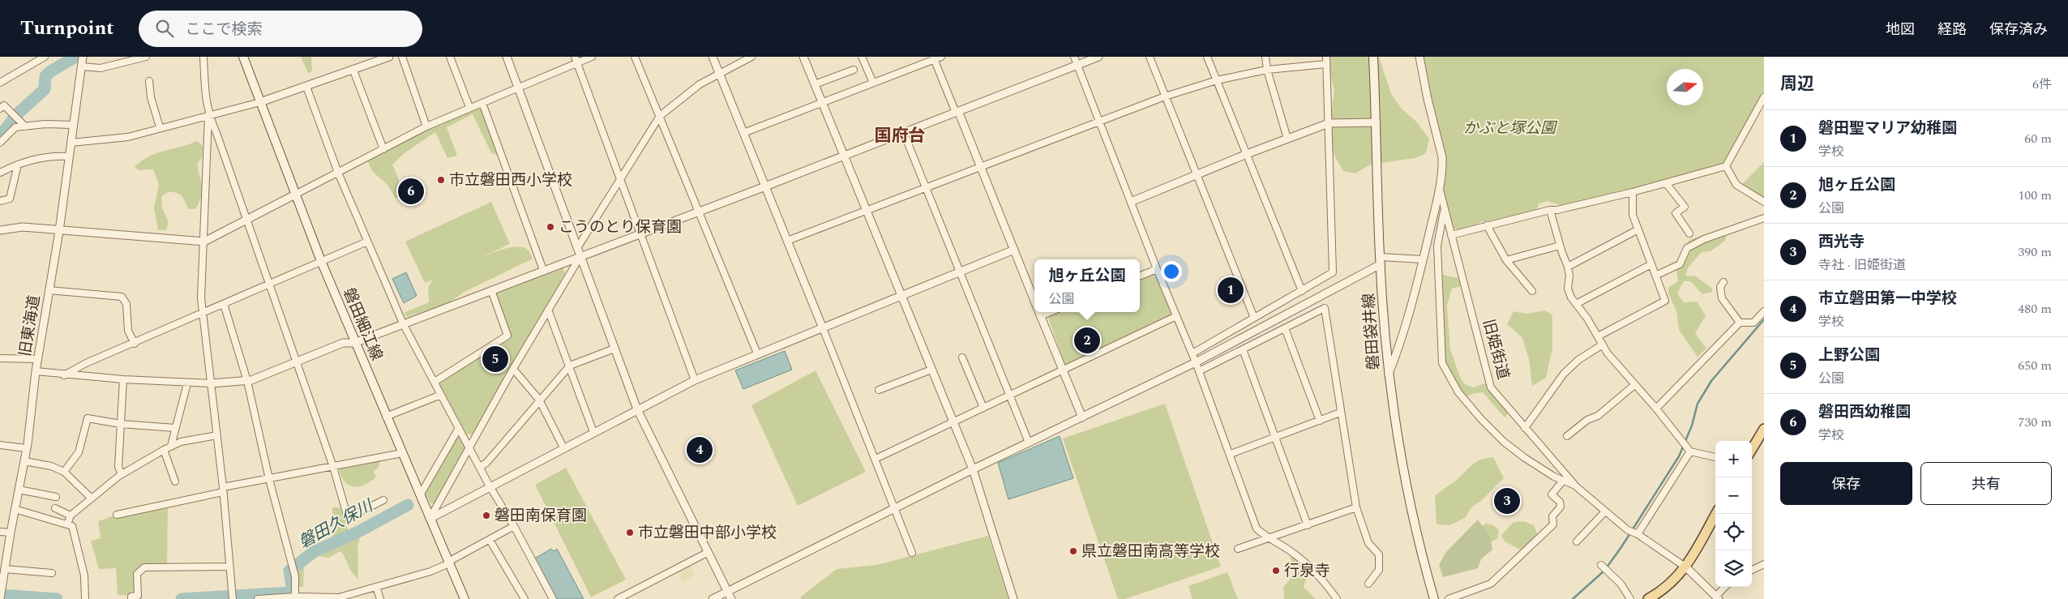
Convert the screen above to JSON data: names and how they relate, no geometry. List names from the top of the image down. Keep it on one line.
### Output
{"streets":{"main road":["磐田細江線","磐田袋井線"],"street":["旧東海道","旧姫街道"]},"districts":["国府台"],"water":["磐田久保川"],"parks":["かぶと塚公園"],"places":["市立磐田西小学校","こうのとり保育園","磐田南保育園","市立磐田中部小学校","県立磐田南高等学校","行泉寺"],"north":"right","page":{"header":"Turnpoint","search":"ここで検索","nav":["地図","経路","保存済み"],"heading":["周辺","6件"],"list":[{"mark":"1","name":"磐田聖マリア幼稚園","note":"学校","value":"60 m"},{"mark":"2","name":"旭ヶ丘公園","note":"公園","value":"100 m"},{"mark":"3","name":"西光寺","note":"寺社 · 旧姫街道","value":"390 m"},{"mark":"4","name":"市立磐田第一中学校","note":"学校","value":"480 m"},{"mark":"5","name":"上野公園","note":"公園","value":"650 m"},{"mark":"6","name":"磐田西幼稚園","note":"学校","value":"730 m"}],"pins":["6","1","2","5","4","3"],"popup":["旭ヶ丘公園","公園"],"map_buttons":["+","−"],"buttons":["保存","共有"]}}
